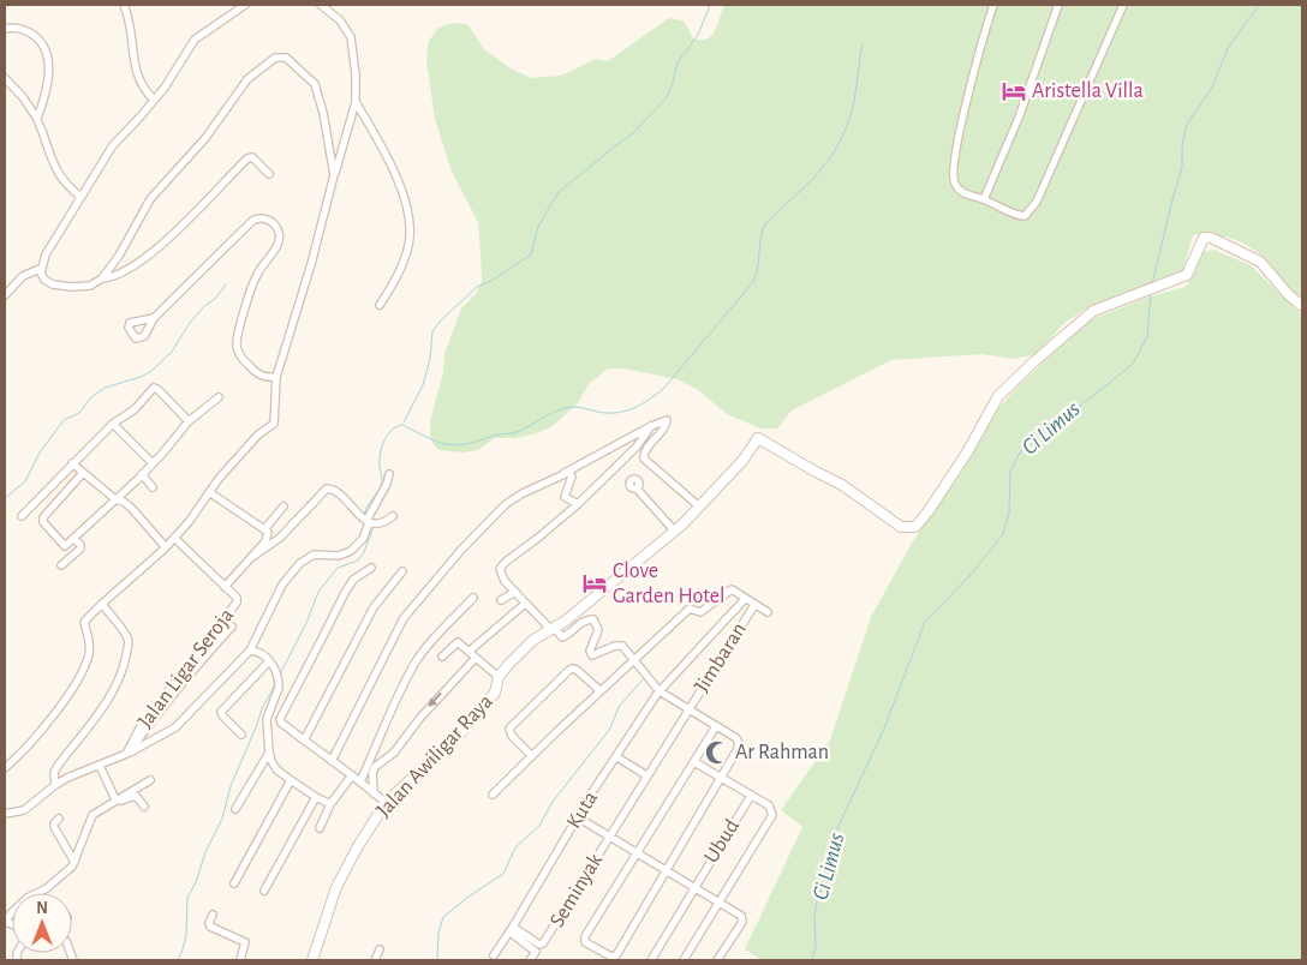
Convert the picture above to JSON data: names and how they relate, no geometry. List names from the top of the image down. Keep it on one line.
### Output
{"streets":{"street":["Jimbaran","Jalan Ligar Seroja","Jalan Awiligar Raya","Kuta","Ubud","Seminyak"]},"crossings":[["Jimbaran","Kuta"],["Kuta","Seminyak"]],"water":["Ci Limus"],"places":{"hotel":["Aristella Villa","Clove Garden Hotel"],"mosque":["Ar Rahman"]},"north":"top"}
